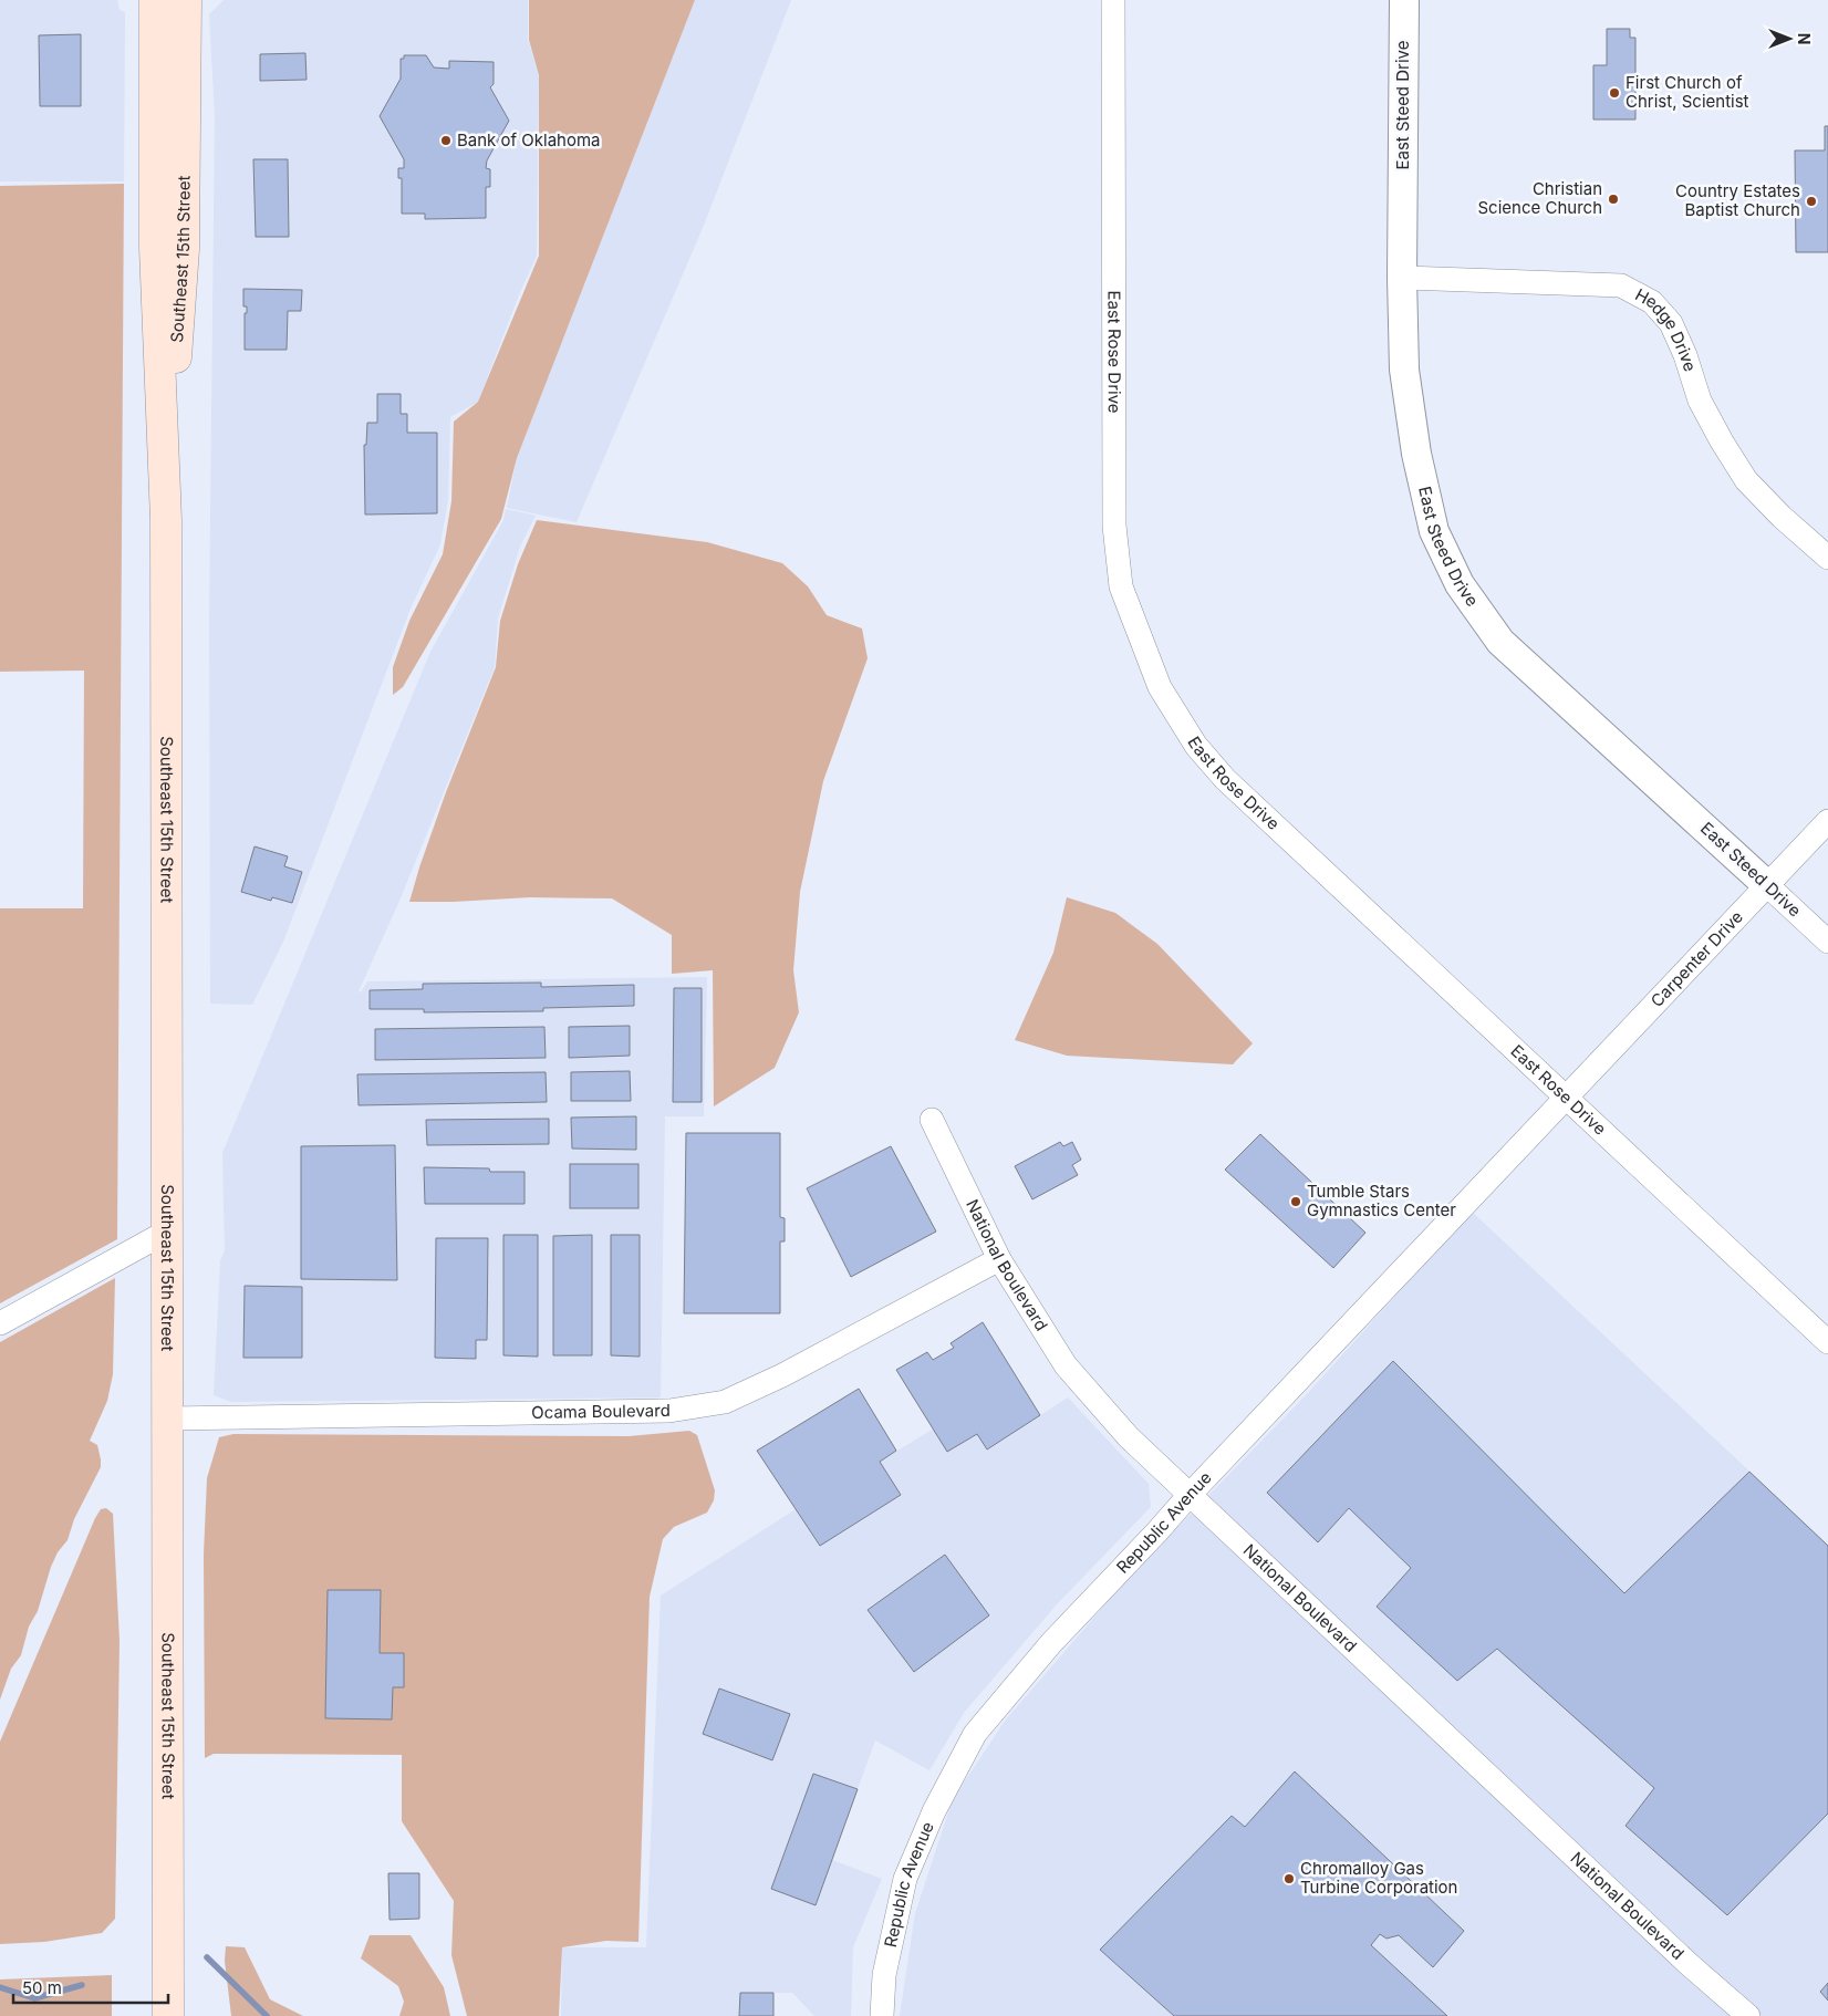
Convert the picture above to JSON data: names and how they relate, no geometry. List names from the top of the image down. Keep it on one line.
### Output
{"streets":{"main road":["Southeast 15th Street"],"street":["East Steed Drive","Hedge Drive","East Rose Drive","Carpenter Drive","National Boulevard","Ocama Boulevard","Republic Avenue"]},"crossings":[["East Steed Drive","Hedge Drive"],["East Steed Drive","Carpenter Drive"],["Southeast 15th Street","Ocama Boulevard"],["East Rose Drive","Carpenter Drive"],["East Rose Drive","Republic Avenue"],["Carpenter Drive","Republic Avenue"],["National Boulevard","Ocama Boulevard"],["National Boulevard","Republic Avenue"]],"places":["First Church of Christ, Scientist","Bank of Oklahoma","Christian Science Church","Country Estates Baptist Church","Tumble Stars Gymnastics Center","Chromalloy Gas Turbine Corporation"],"scale_bar":"50 m","north":"right"}
